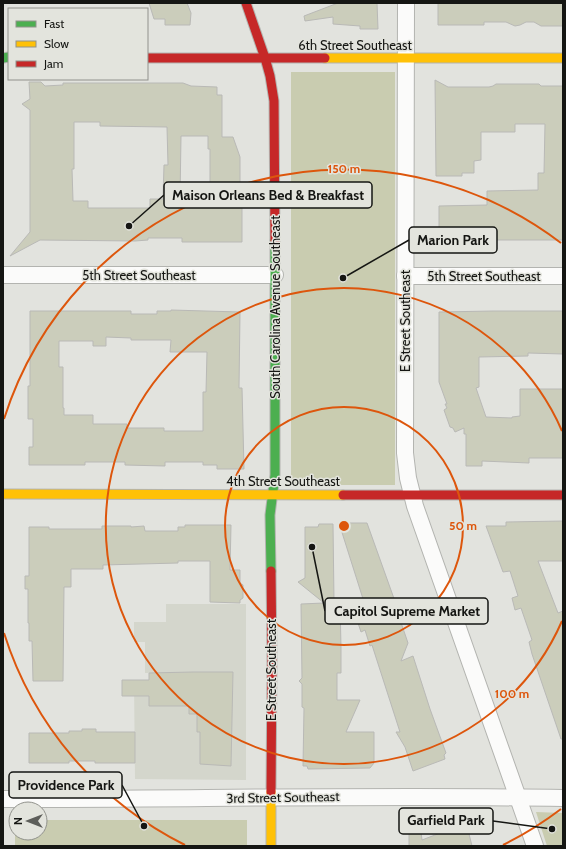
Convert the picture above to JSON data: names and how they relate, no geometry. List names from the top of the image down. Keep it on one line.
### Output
{"streets":{"street":["6th Street Southeast","5th Street Southeast","South Carolina Avenue Southeast","E Street Southeast","4th Street Southeast","3rd Street Southeast"]},"crossings":[["6th Street Southeast","South Carolina Avenue Southeast"],["6th Street Southeast","E Street Southeast"],["5th Street Southeast","South Carolina Avenue Southeast"],["5th Street Southeast","E Street Southeast"],["South Carolina Avenue Southeast","E Street Southeast"],["South Carolina Avenue Southeast","4th Street Southeast"],["E Street Southeast","4th Street Southeast"],["E Street Southeast","3rd Street Southeast"]],"places":["Maison Orleans Bed & Breakfast","Marion Park","Capitol Supreme Market","Providence Park","Garfield Park"],"legend":["Fast","Slow","Jam"],"north":"left","rings":["150 m","50 m","100 m"]}
